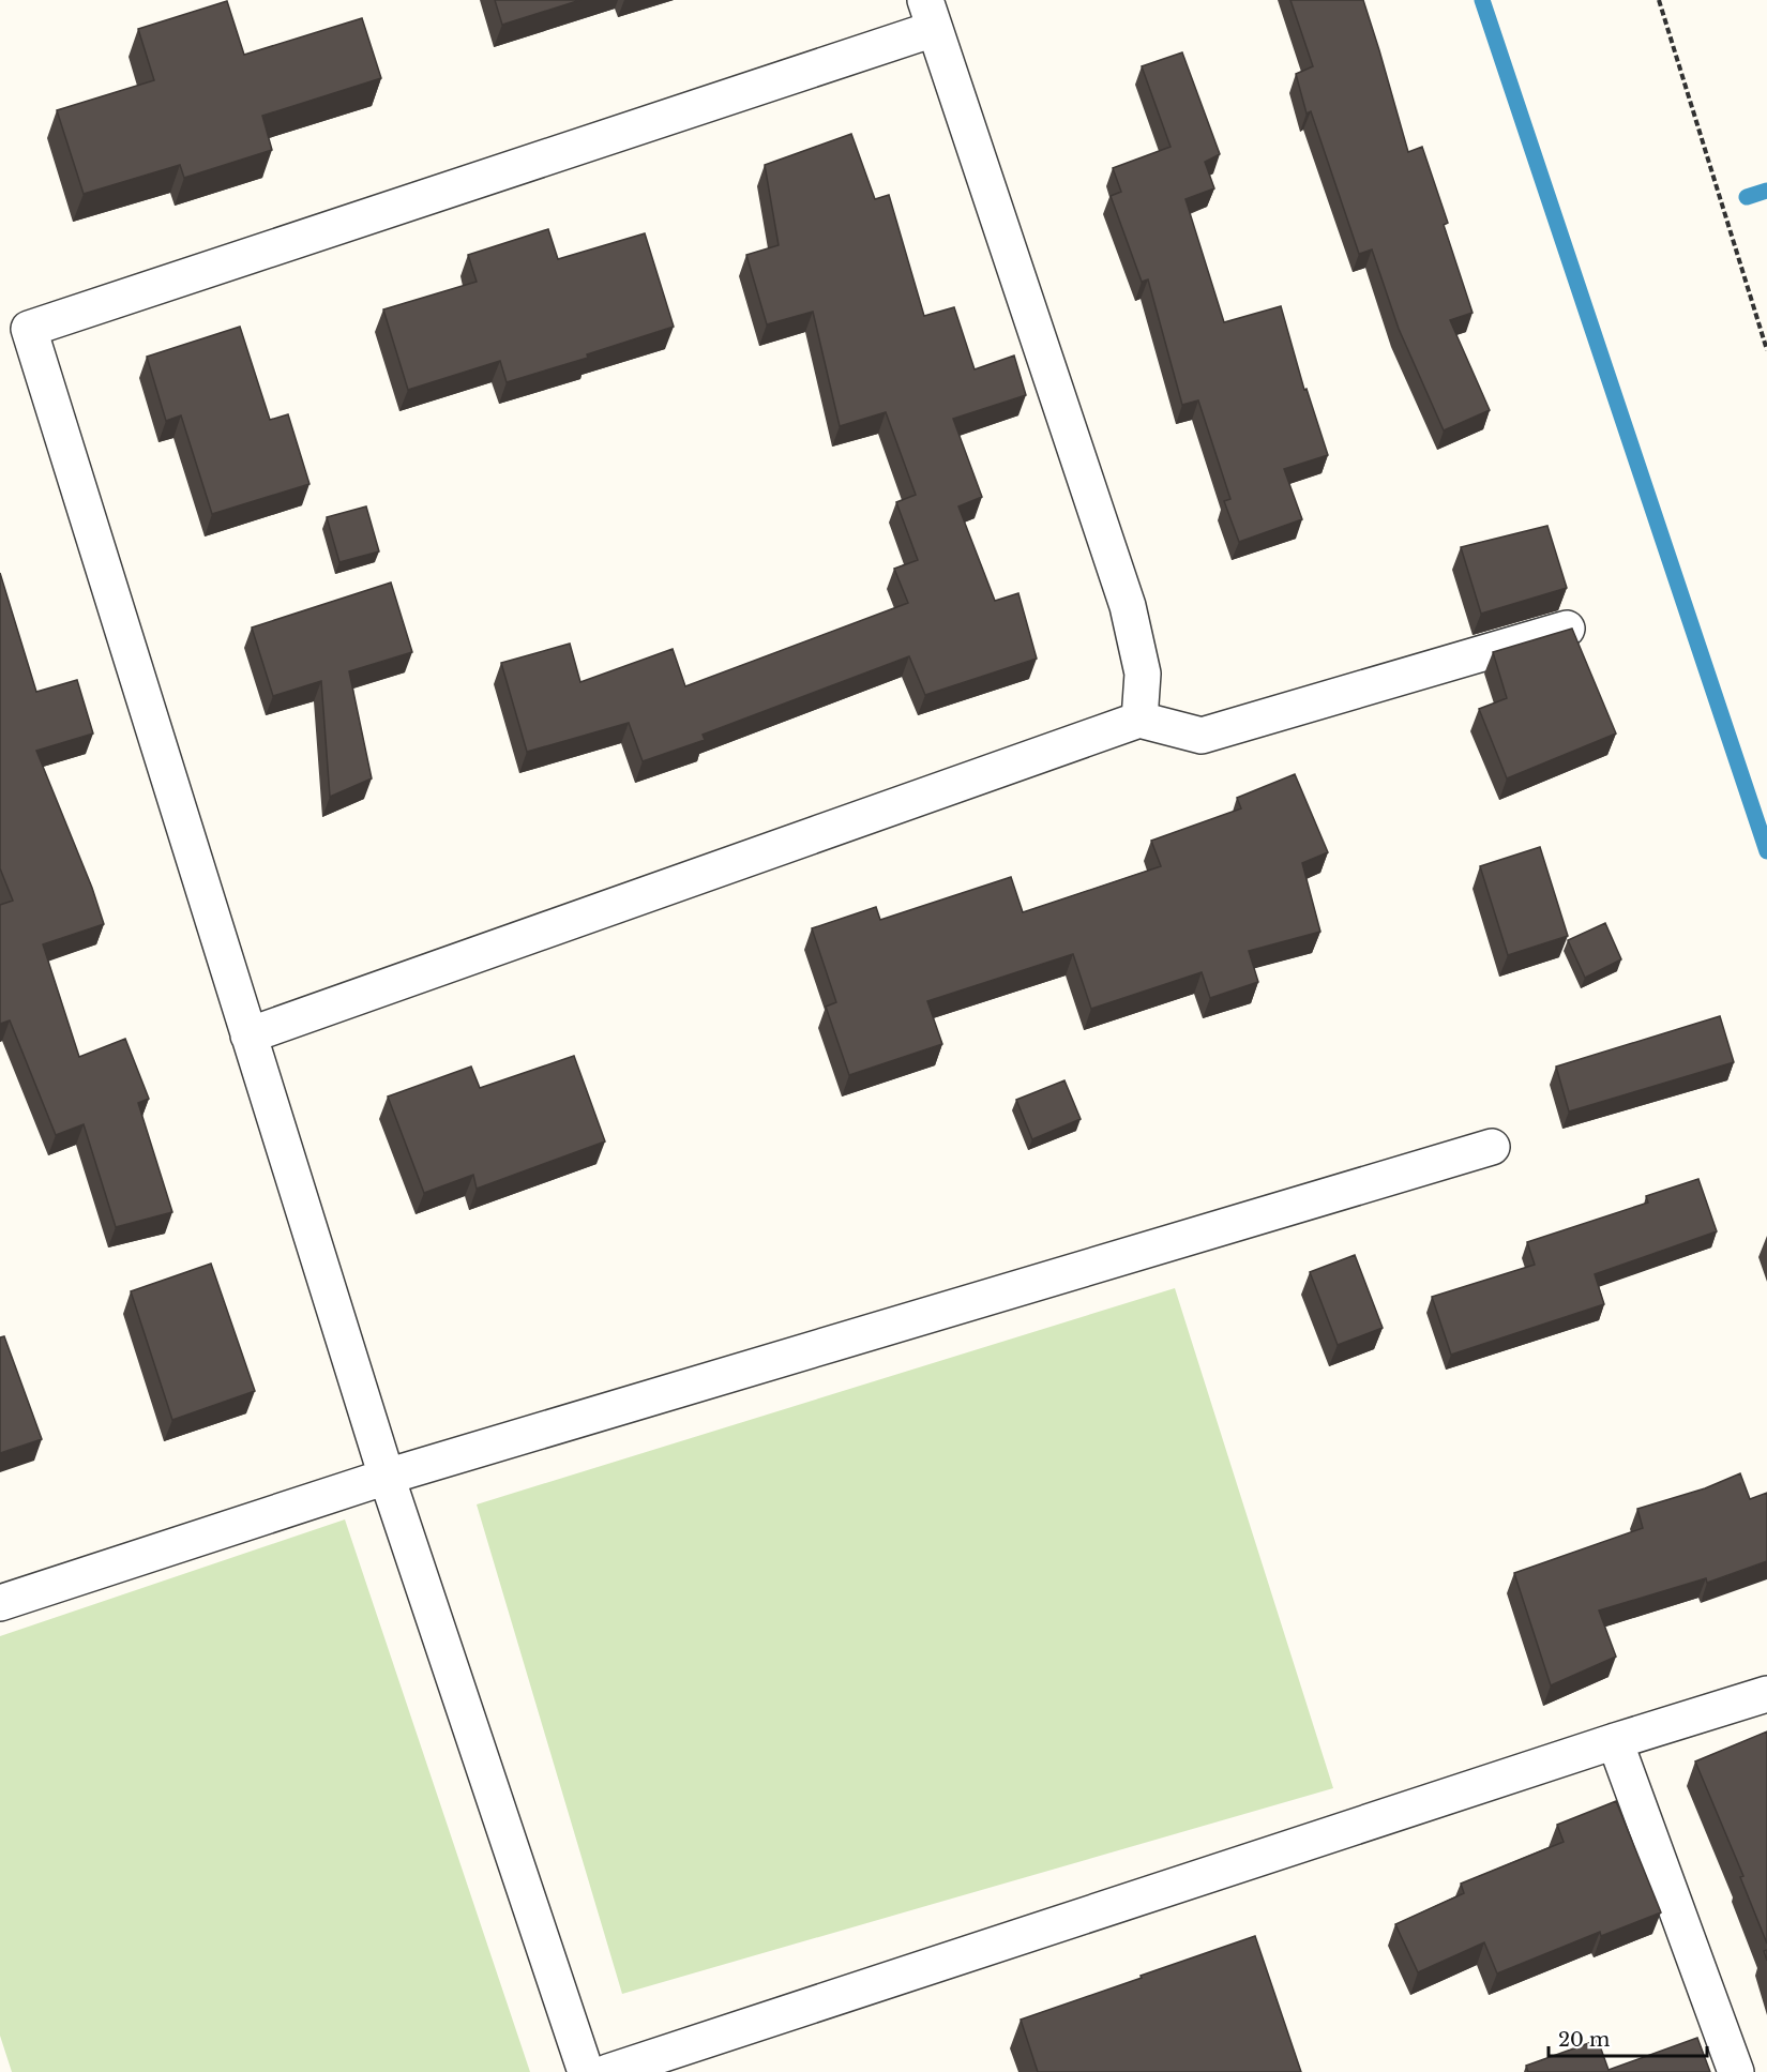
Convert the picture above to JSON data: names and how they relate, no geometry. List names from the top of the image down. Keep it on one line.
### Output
{"scale_bar":"20 m"}
